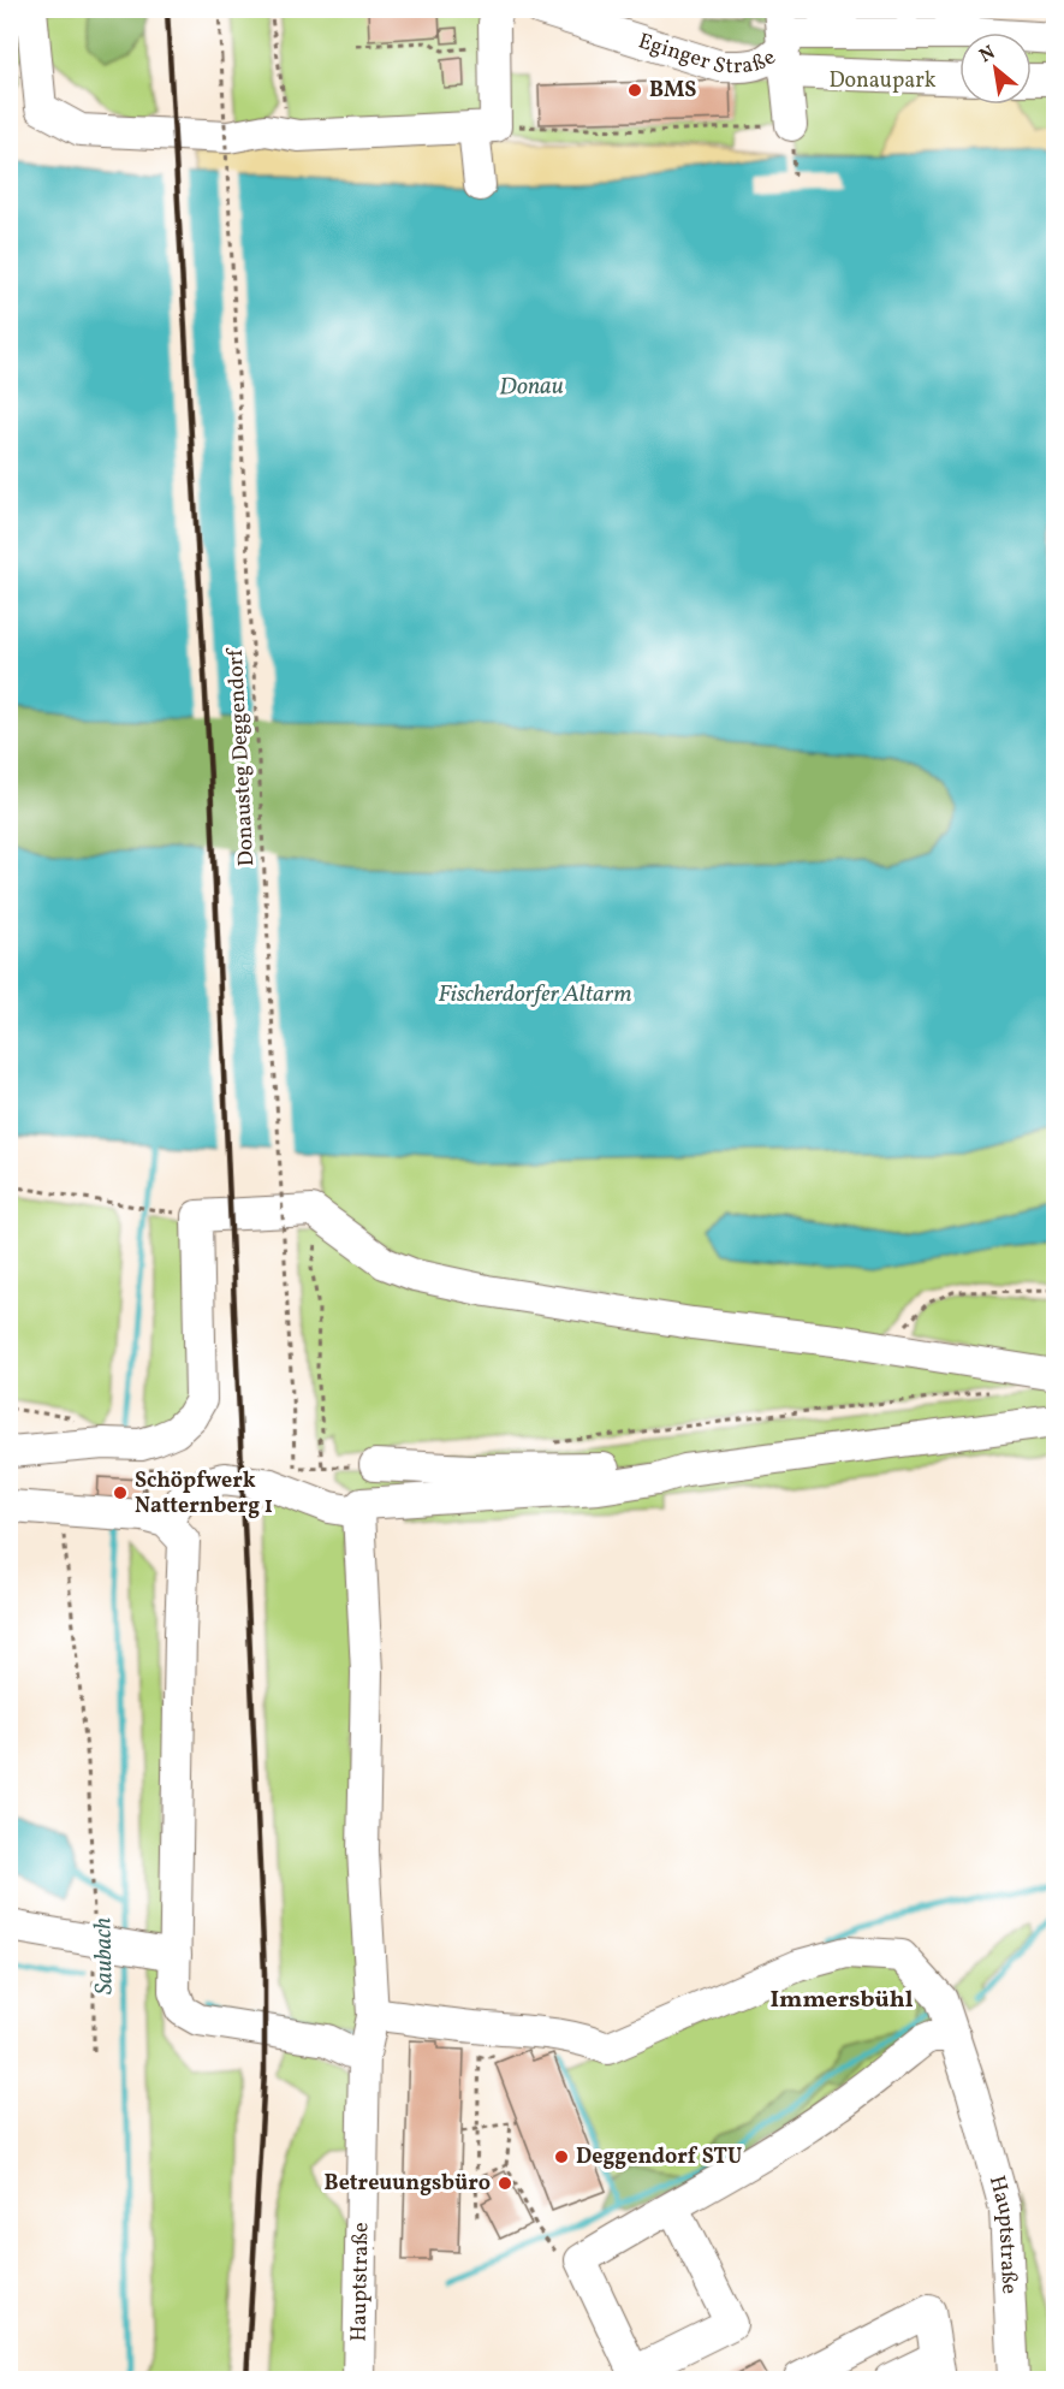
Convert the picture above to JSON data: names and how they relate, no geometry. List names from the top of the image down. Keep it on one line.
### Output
{"streets":{"street":["Eginger Straße","Hauptstraße"],"path":["Donausteg Deggendorf"]},"districts":["Immersbühl"],"water":["Donau","Fischerdorfer Altarm","Saubach"],"parks":["Donaupark"],"places":["BMS","Schöpfwerk Natternberg 1","Deggendorf STU","Betreuungsbüro"],"north":"top left"}
